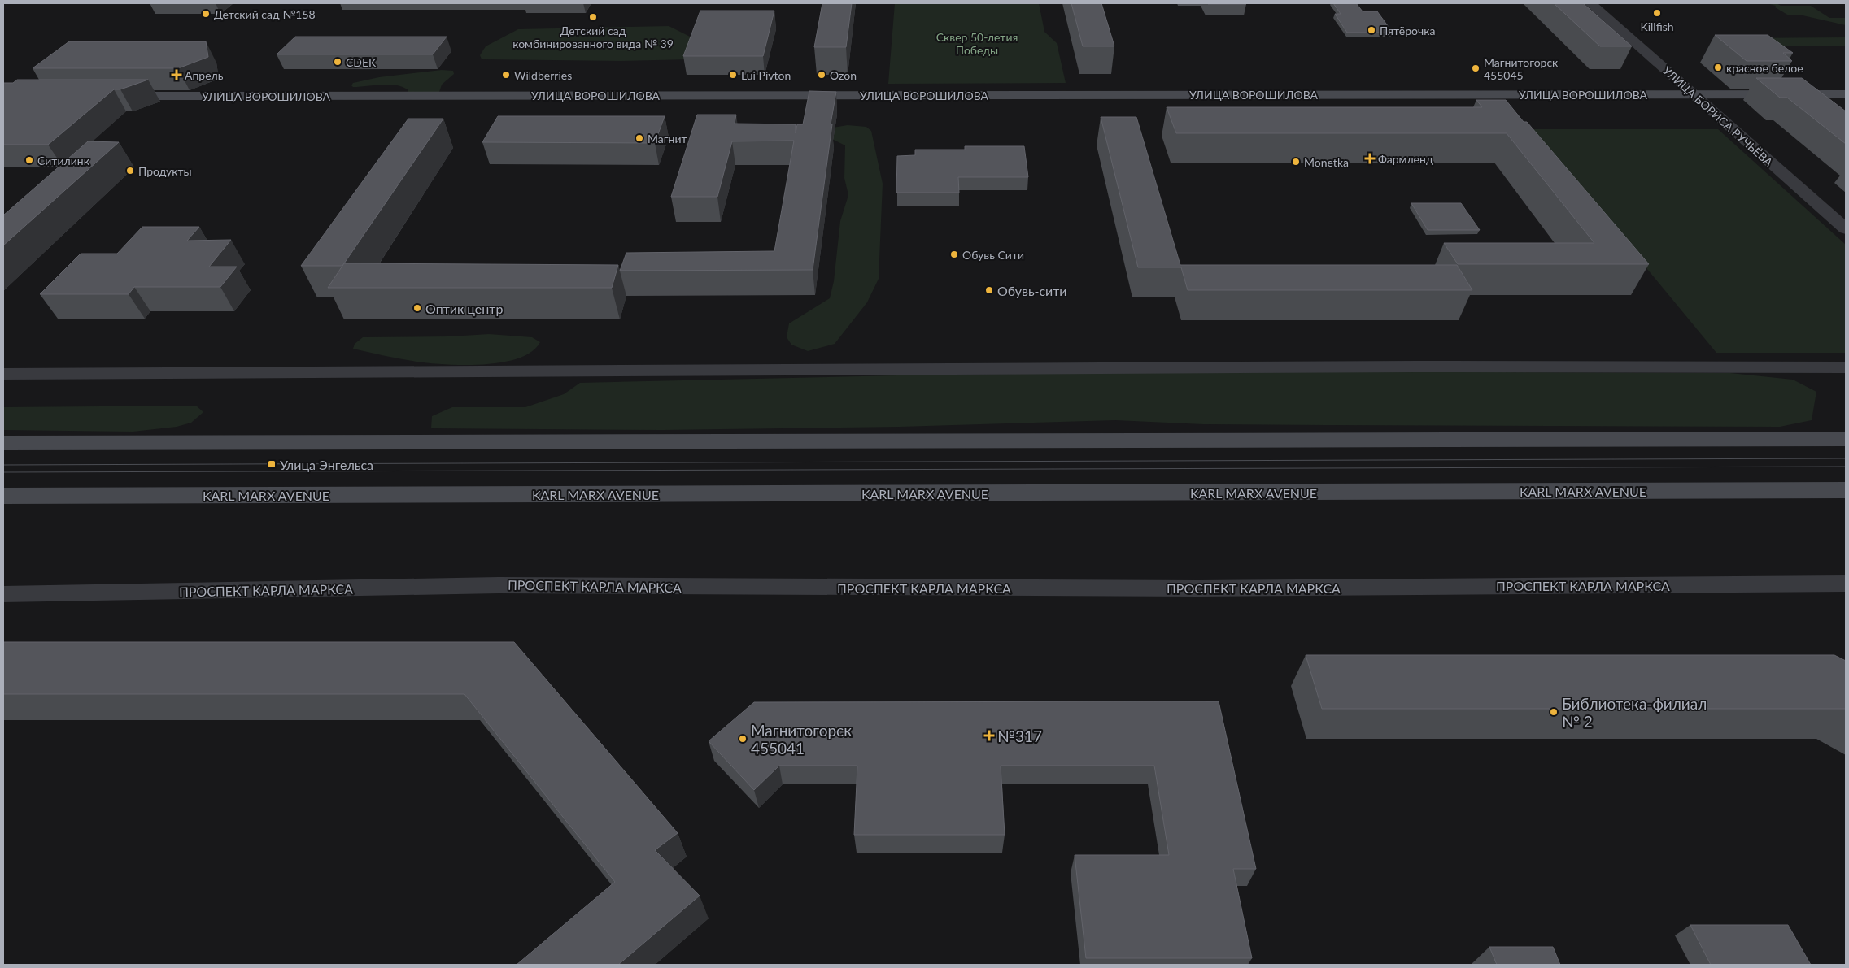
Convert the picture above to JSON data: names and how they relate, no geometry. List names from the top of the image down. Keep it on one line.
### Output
{"streets":{"main road":["УЛИЦА ВОРОШИЛОВА","KARL MARX AVENUE"],"street":["УЛИЦА БОРИСА РУЧЬЁВА","ПРОСПЕКТ КАРЛА МАРКСА"]},"crossings":[["УЛИЦА ВОРОШИЛОВА","УЛИЦА БОРИСА РУЧЬЁВА"]],"parks":["Сквер 50-летия Победы"],"places":{"other":["Killfish","Детский сад №158","Детский сад комбинированного вида № 39","Пятёрочка","CDEK","красное белое","Магнитогорск 455045","Wildberries","Lui Pivton","Ozon","Магнит","Ситилинк","Monetka","Продукты","Обувь Сити","Обувь-сити","Оптик центр","Библиотека-филиал № 2","Магнитогорск 455041"],"health":["Апрель","Фармленд","№317"],"transit":["Улица Энгельса"]}}
